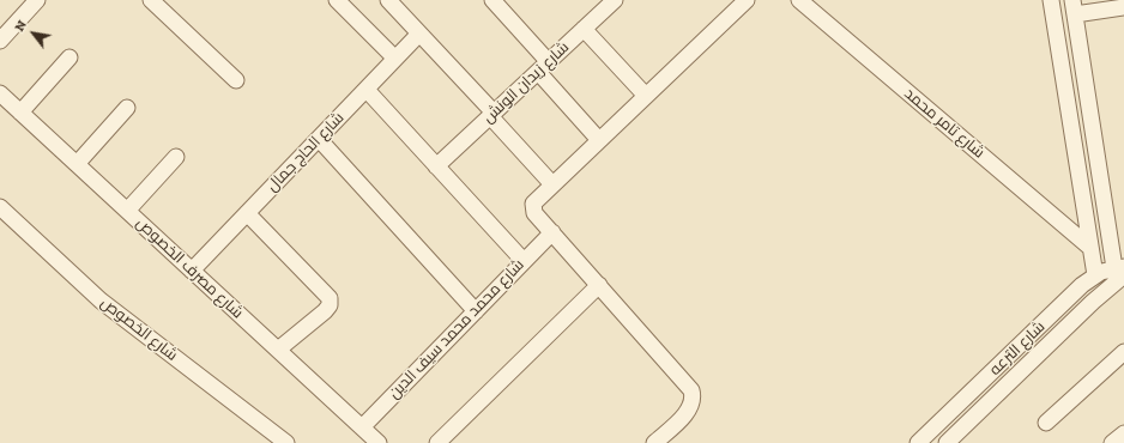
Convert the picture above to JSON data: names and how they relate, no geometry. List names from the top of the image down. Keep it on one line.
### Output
{"streets":{"street":["شارع زيدان الونش","شارع تامر محمد","شارع الحاج جمال","شارع مصرف الخصوص","شارع الخصوص","شارع محمد محمد سيف الدين","شارع الترعه"]},"crossings":[["شارع الحاج جمال","شارع مصرف الخصوص"],["شارع مصرف الخصوص","شارع محمد محمد سيف الدين"]],"north":"top left"}
